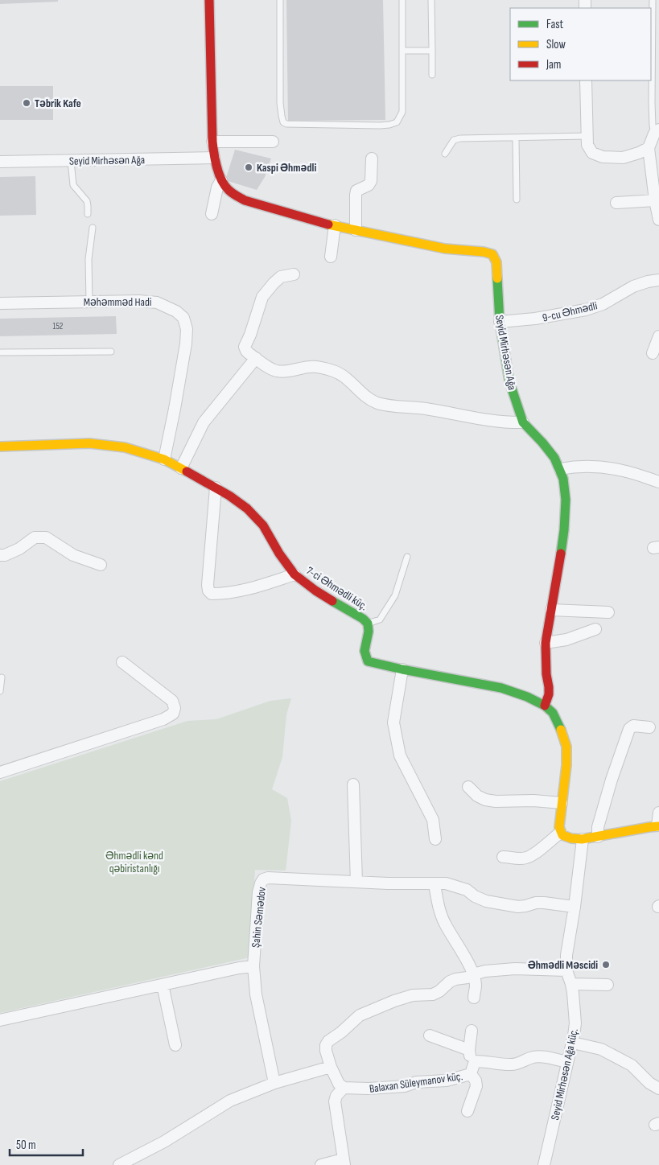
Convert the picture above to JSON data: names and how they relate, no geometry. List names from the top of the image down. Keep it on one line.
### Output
{"streets":{"street":["Seyid Mirhəsən Ağa","Məhəmməd Hadi","9-cu Əhmədli","7-ci Əhmədli küç.","Şahin Səmədov","Seyid Mirhəsən Ağa küç.","Balaxan Süleymanov küç."]},"crossings":[["Seyid Mirhəsən Ağa","9-cu Əhmədli"],["Seyid Mirhəsən Ağa","7-ci Əhmədli küç."],["Məhəmməd Hadi","7-ci Əhmədli küç."],["Şahin Səmədov","Seyid Mirhəsən Ağa küç."],["Seyid Mirhəsən Ağa küç.","Balaxan Süleymanov küç."]],"parks":["Əhmədli kənd qəbiristanlığı"],"places":["Təbrik Kafe","Kaspi Əhmədli","Әhmәdli Mәscidi"],"house_numbers":["152"],"legend":["Fast","Slow","Jam"],"scale_bar":"50 m"}
